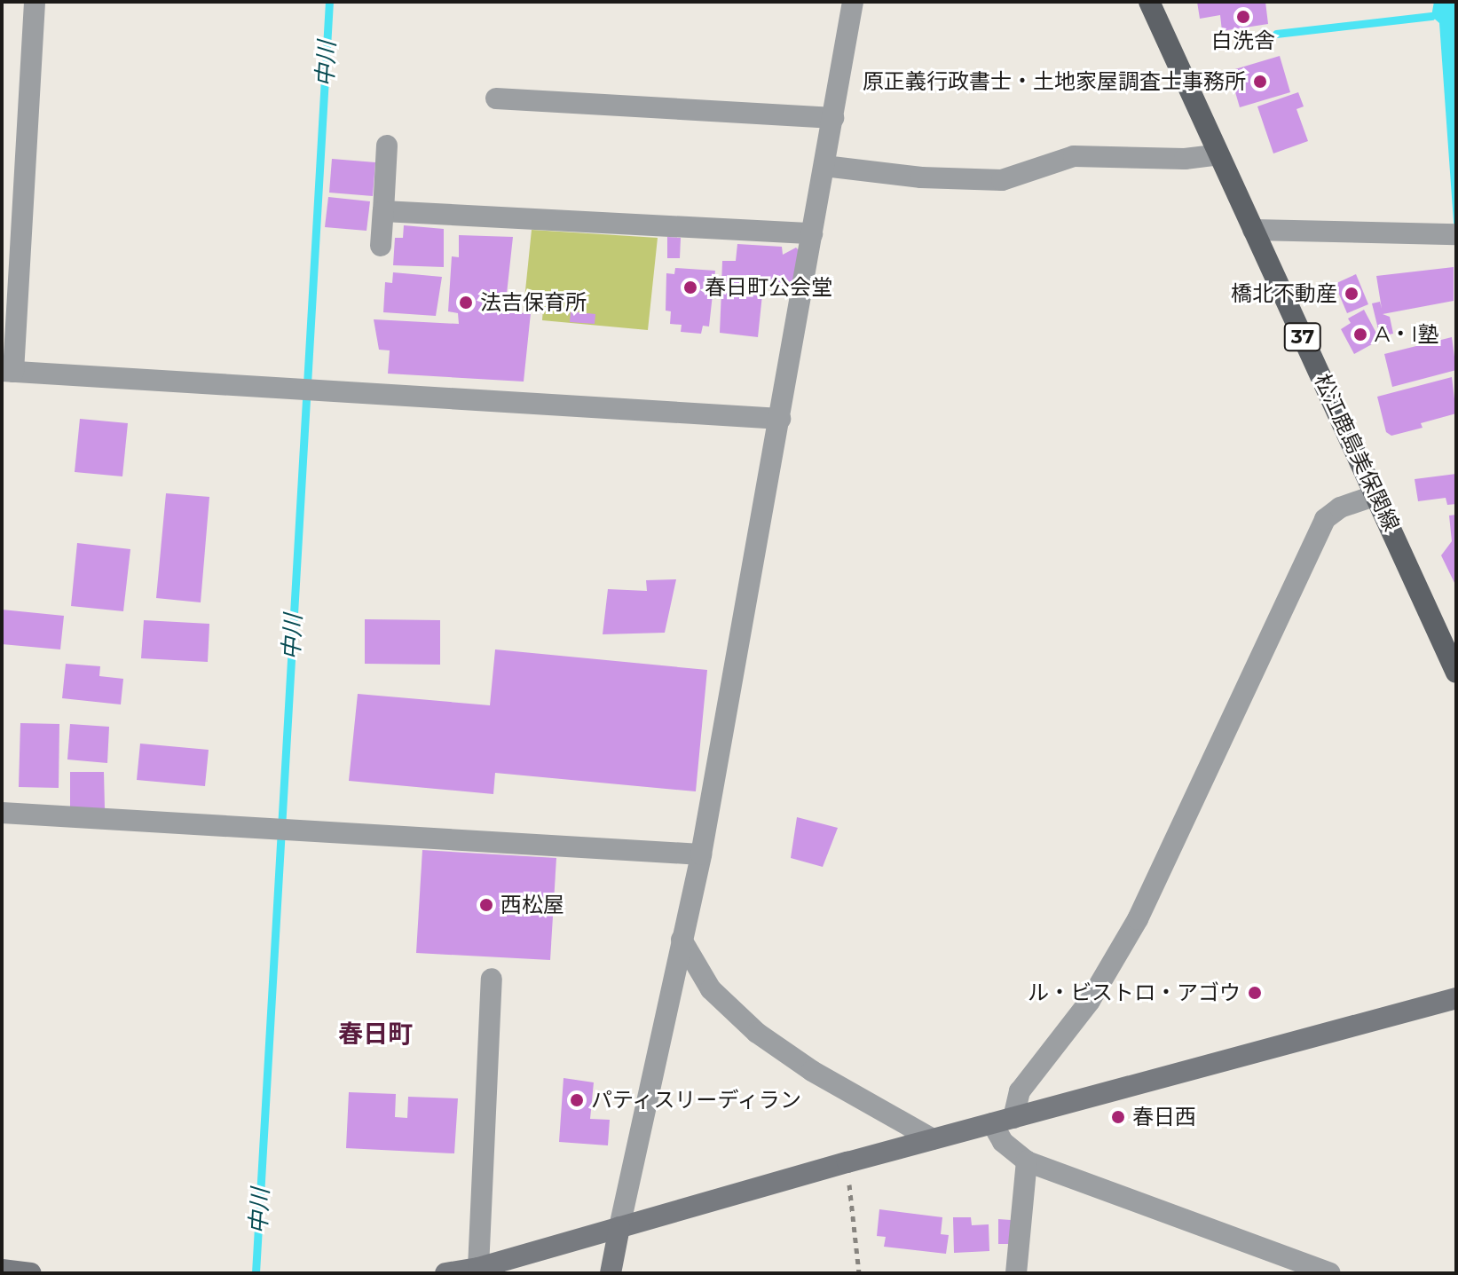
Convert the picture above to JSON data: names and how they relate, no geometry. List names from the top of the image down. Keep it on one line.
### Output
{"streets":{"main road":["37","松江鹿島美保関線"]},"districts":["春日町"],"water":["中川"],"places":["白洗舎","原正義行政書士・土地家屋調査士事務所","春日町公会堂","橋北不動産","法吉保育所","A・I塾","西松屋","ル・ビストロ・アゴウ","パティスリーディラン","春日西"]}
